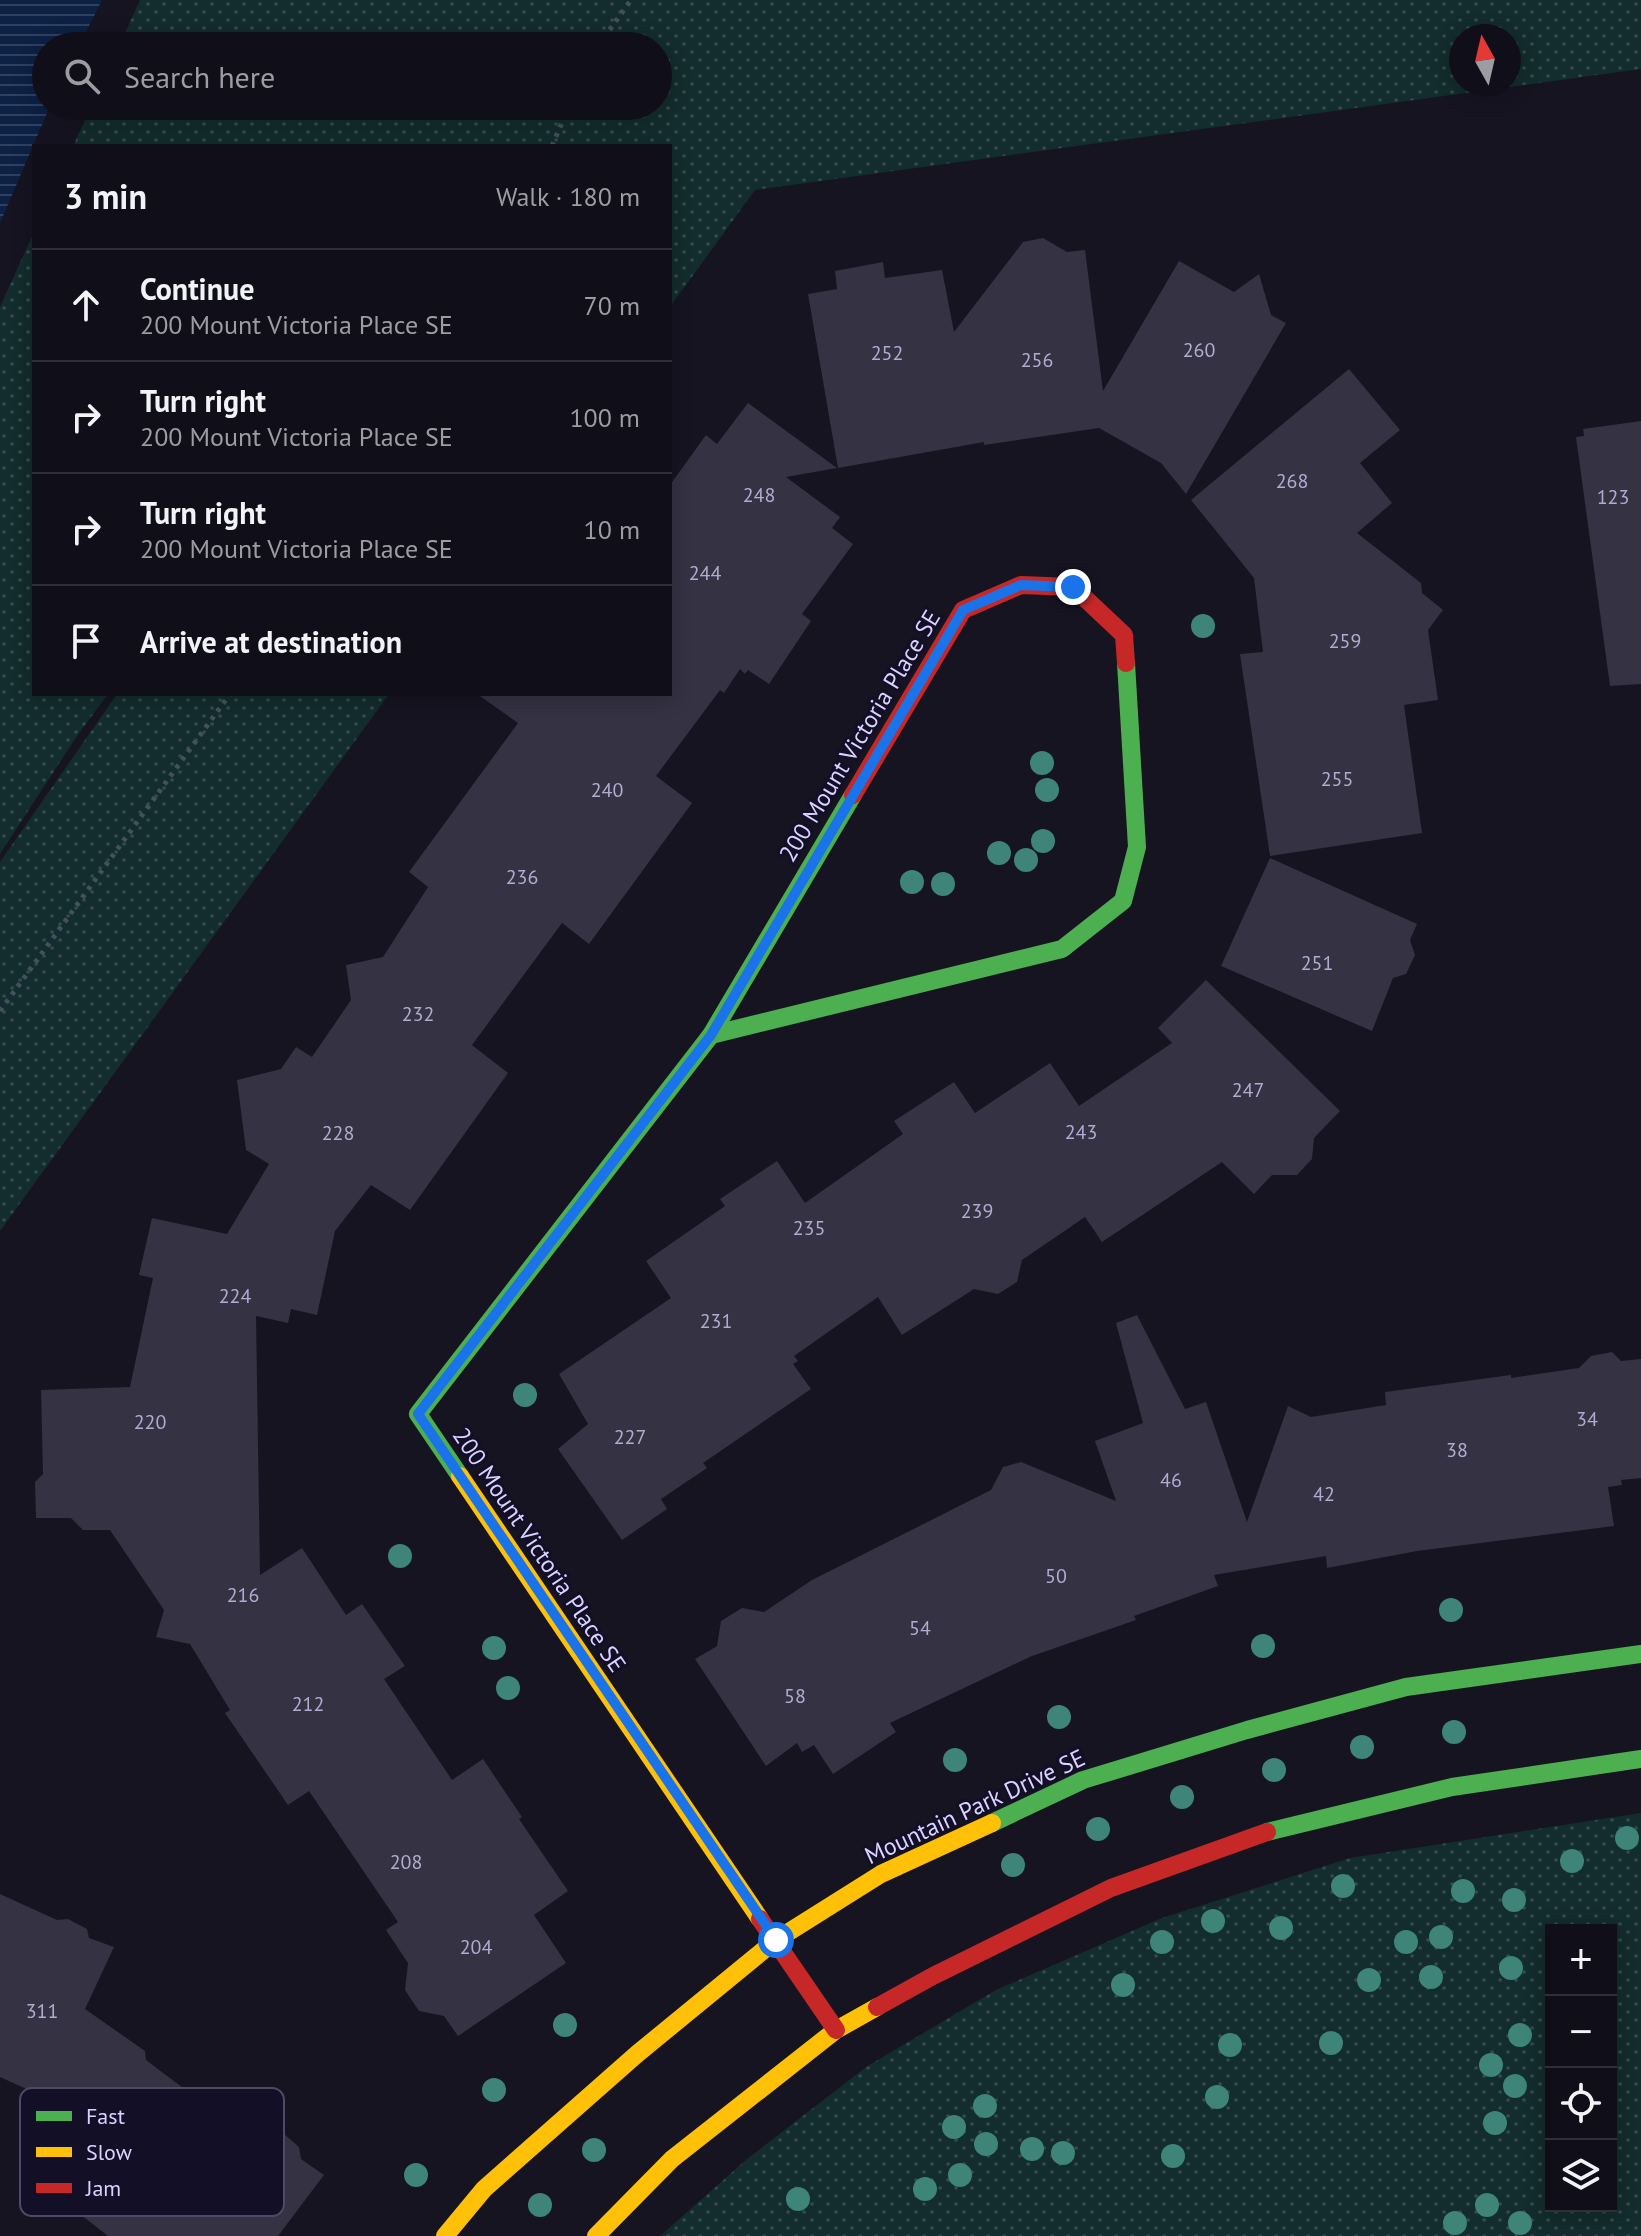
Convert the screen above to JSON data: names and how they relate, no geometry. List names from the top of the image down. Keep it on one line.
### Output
{"streets":{"street":["200 Mount Victoria Place SE","Mountain Park Drive SE"]},"crossings":[["200 Mount Victoria Place SE","Mountain Park Drive SE"]],"house_numbers":["260","252","256","268","248","123","244","259","255","240","236","251","232","247","243","228","239","235","224","231","34","220","227","38","46","42","50","216","54","58","212","208","204","311"],"legend":["Fast","Slow","Jam"],"north":"top","page":{"search":"Search here","heading":["3 min","Walk · 180 m"],"list":[["Continue","200 Mount Victoria Place SE","70 m"],["Turn right","200 Mount Victoria Place SE","100 m"],["Turn right","200 Mount Victoria Place SE","10 m"],"Arrive at destination"],"map_buttons":["+","−"]}}
